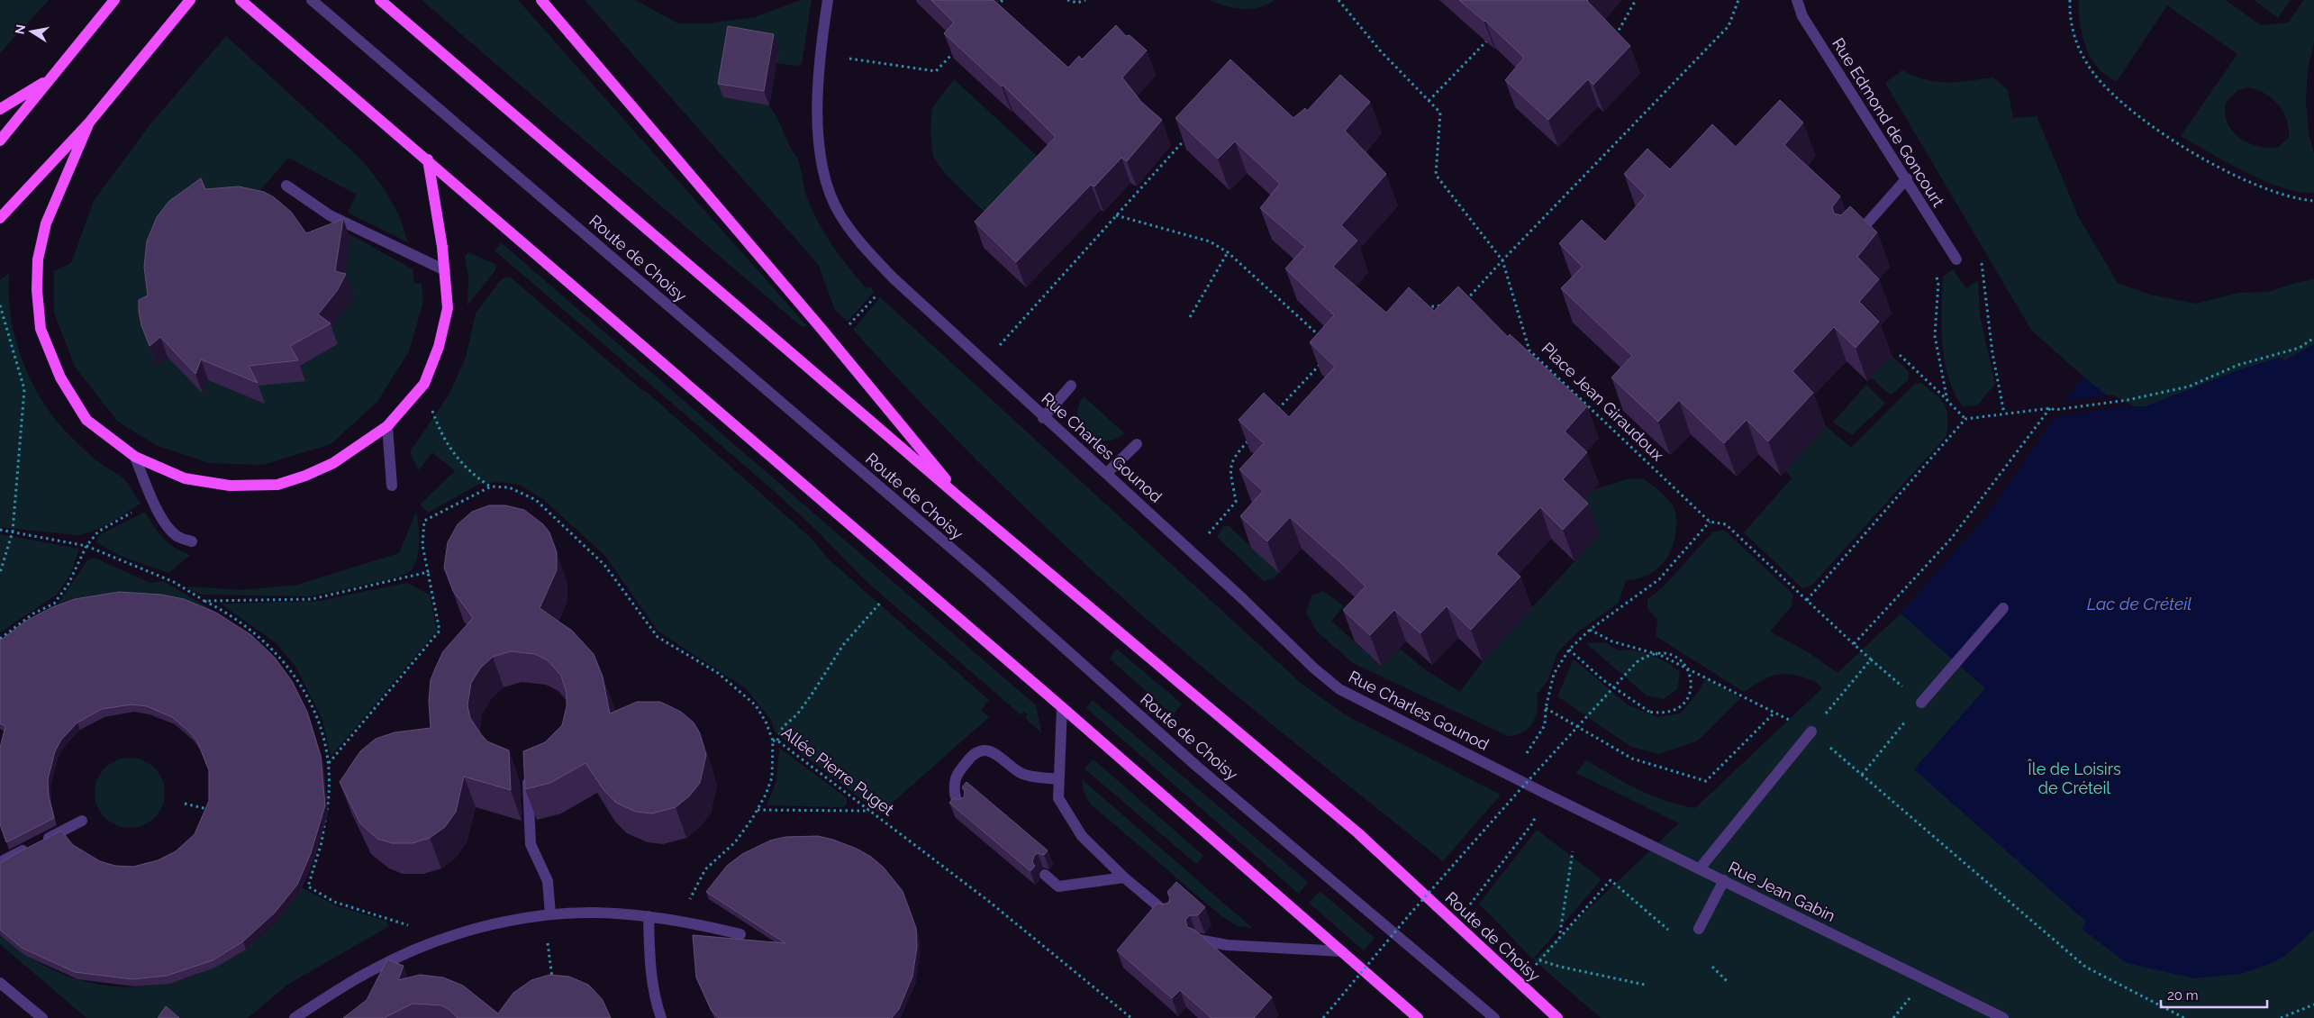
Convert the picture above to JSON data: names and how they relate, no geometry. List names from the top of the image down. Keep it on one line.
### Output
{"streets":{"main road":["Route de Choisy"],"street":["Rue Edmond de Goncourt","Rue Charles Gounod","Rue Jean Gabin"],"path":["Place Jean Giraudoux","Allée Pierre Puget"]},"crossings":[["Rue Charles Gounod","Rue Jean Gabin"]],"water":["Lac de Créteil"],"parks":["Île de Loisirs de Créteil"],"scale_bar":"20 m","north":"left"}
